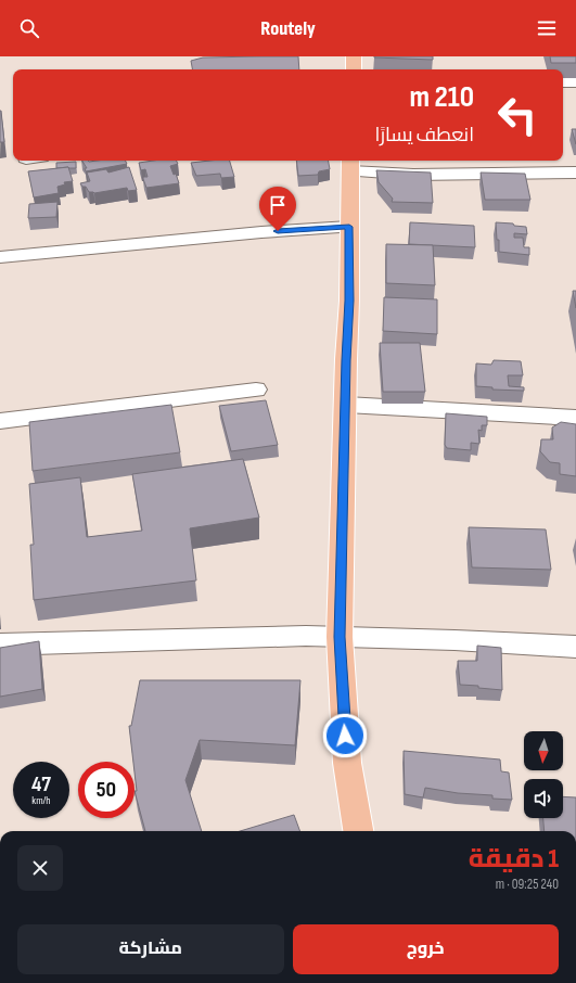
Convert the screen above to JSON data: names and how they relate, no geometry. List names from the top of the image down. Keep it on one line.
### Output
{"north":"bottom","page":{"header":"Routely","turn":["210 m","انعطف يسارًا"],"speed":"47 km/h","limit":"50","heading":["1 دقيقة","240 m · 09:25"],"buttons":["خروج","مشاركة"]}}
